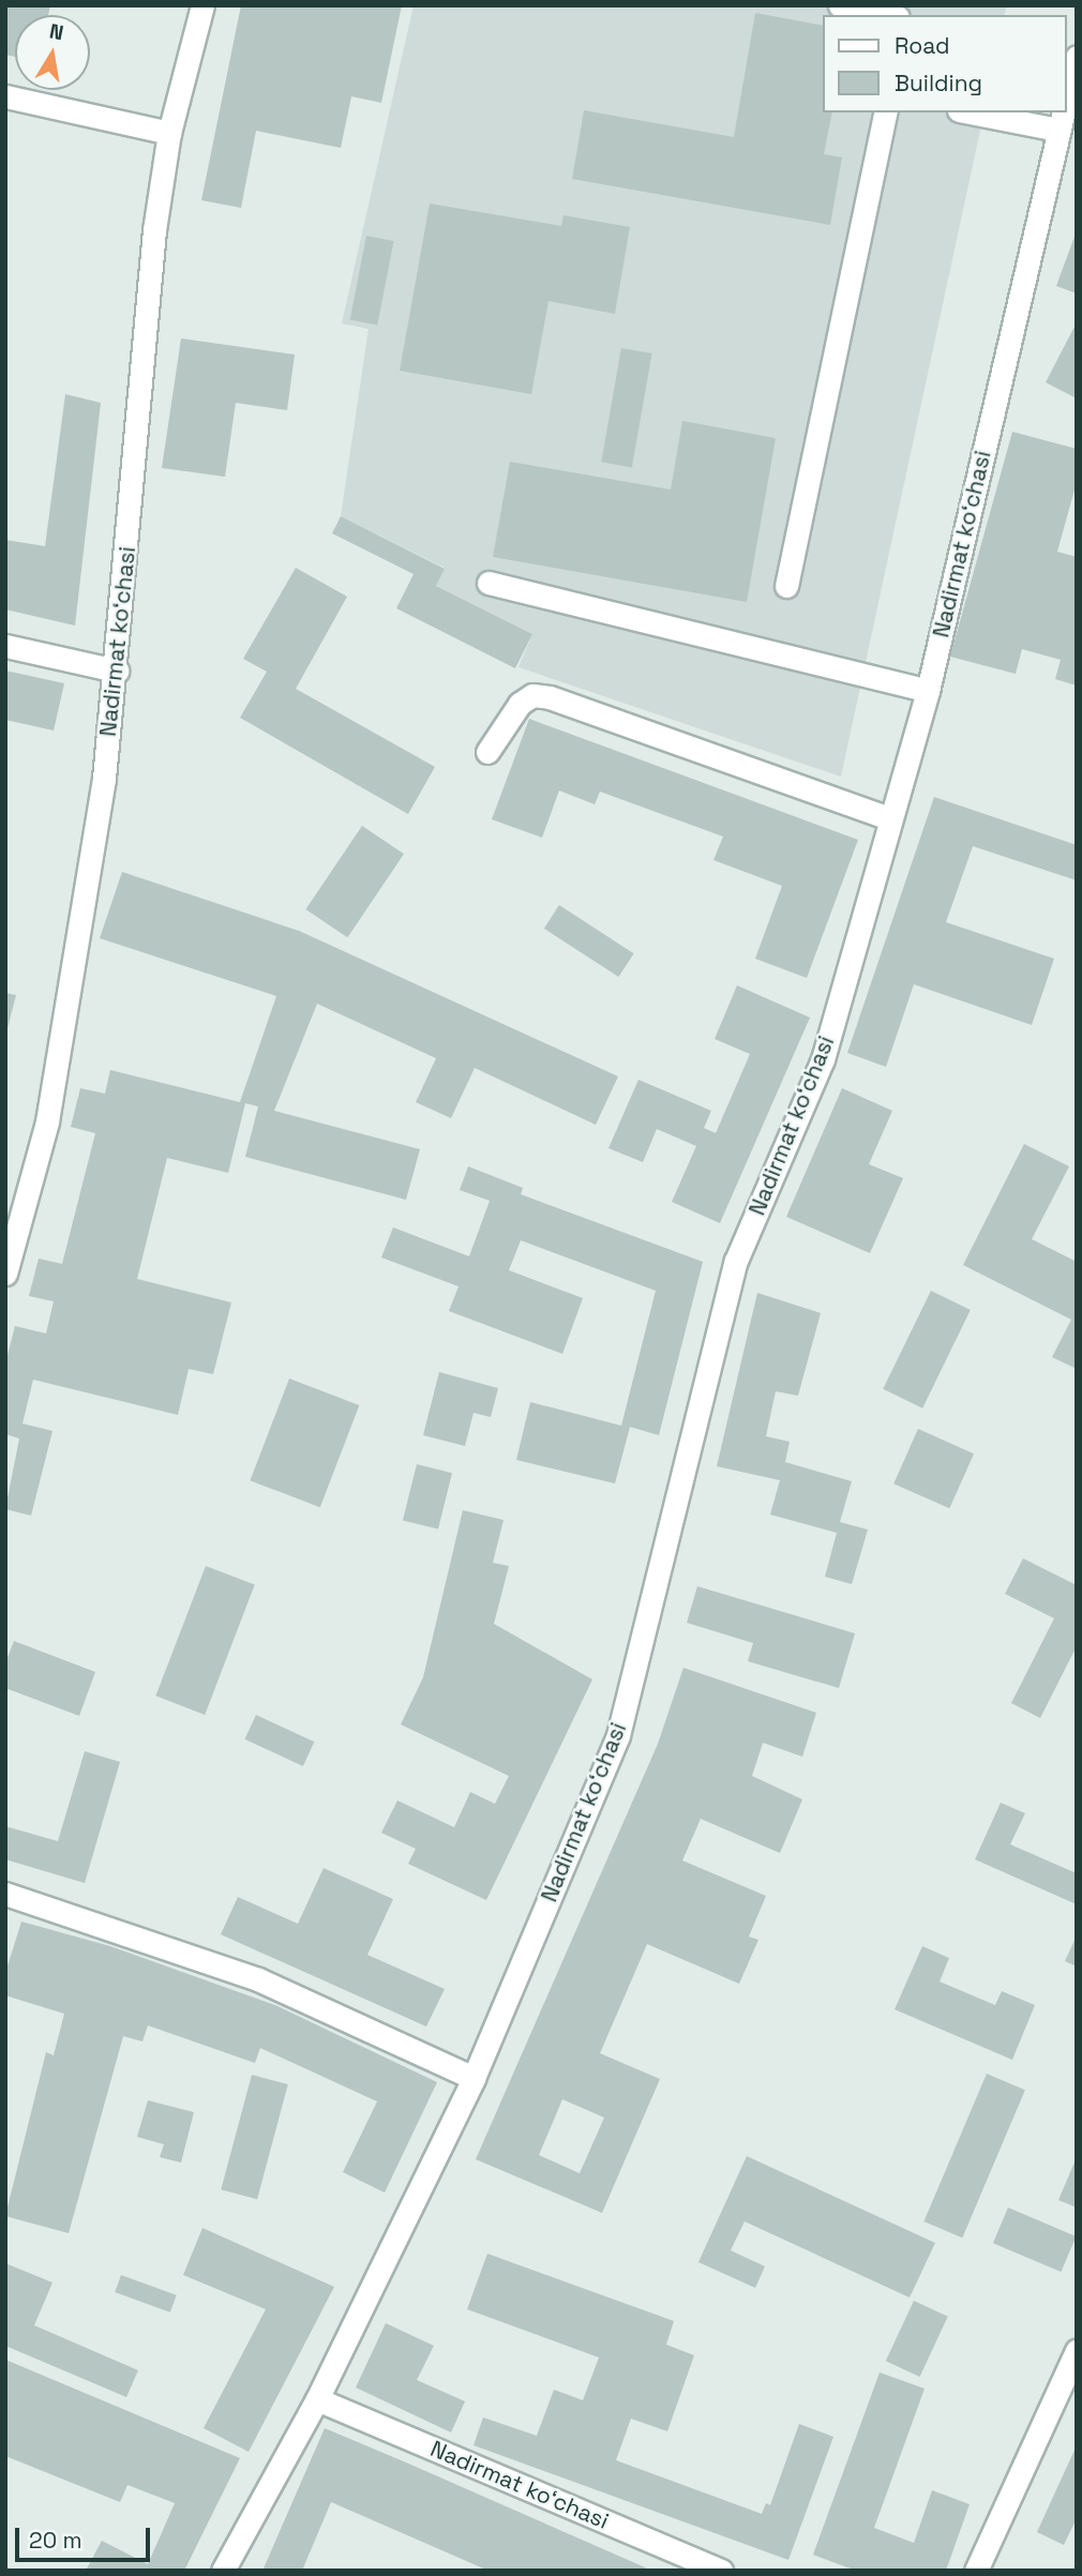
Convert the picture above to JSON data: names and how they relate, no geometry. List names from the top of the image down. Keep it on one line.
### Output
{"streets":{"street":["Nadirmat koʻchasi"]},"legend":["Road","Building"],"scale_bar":"20 m","north":"top"}
